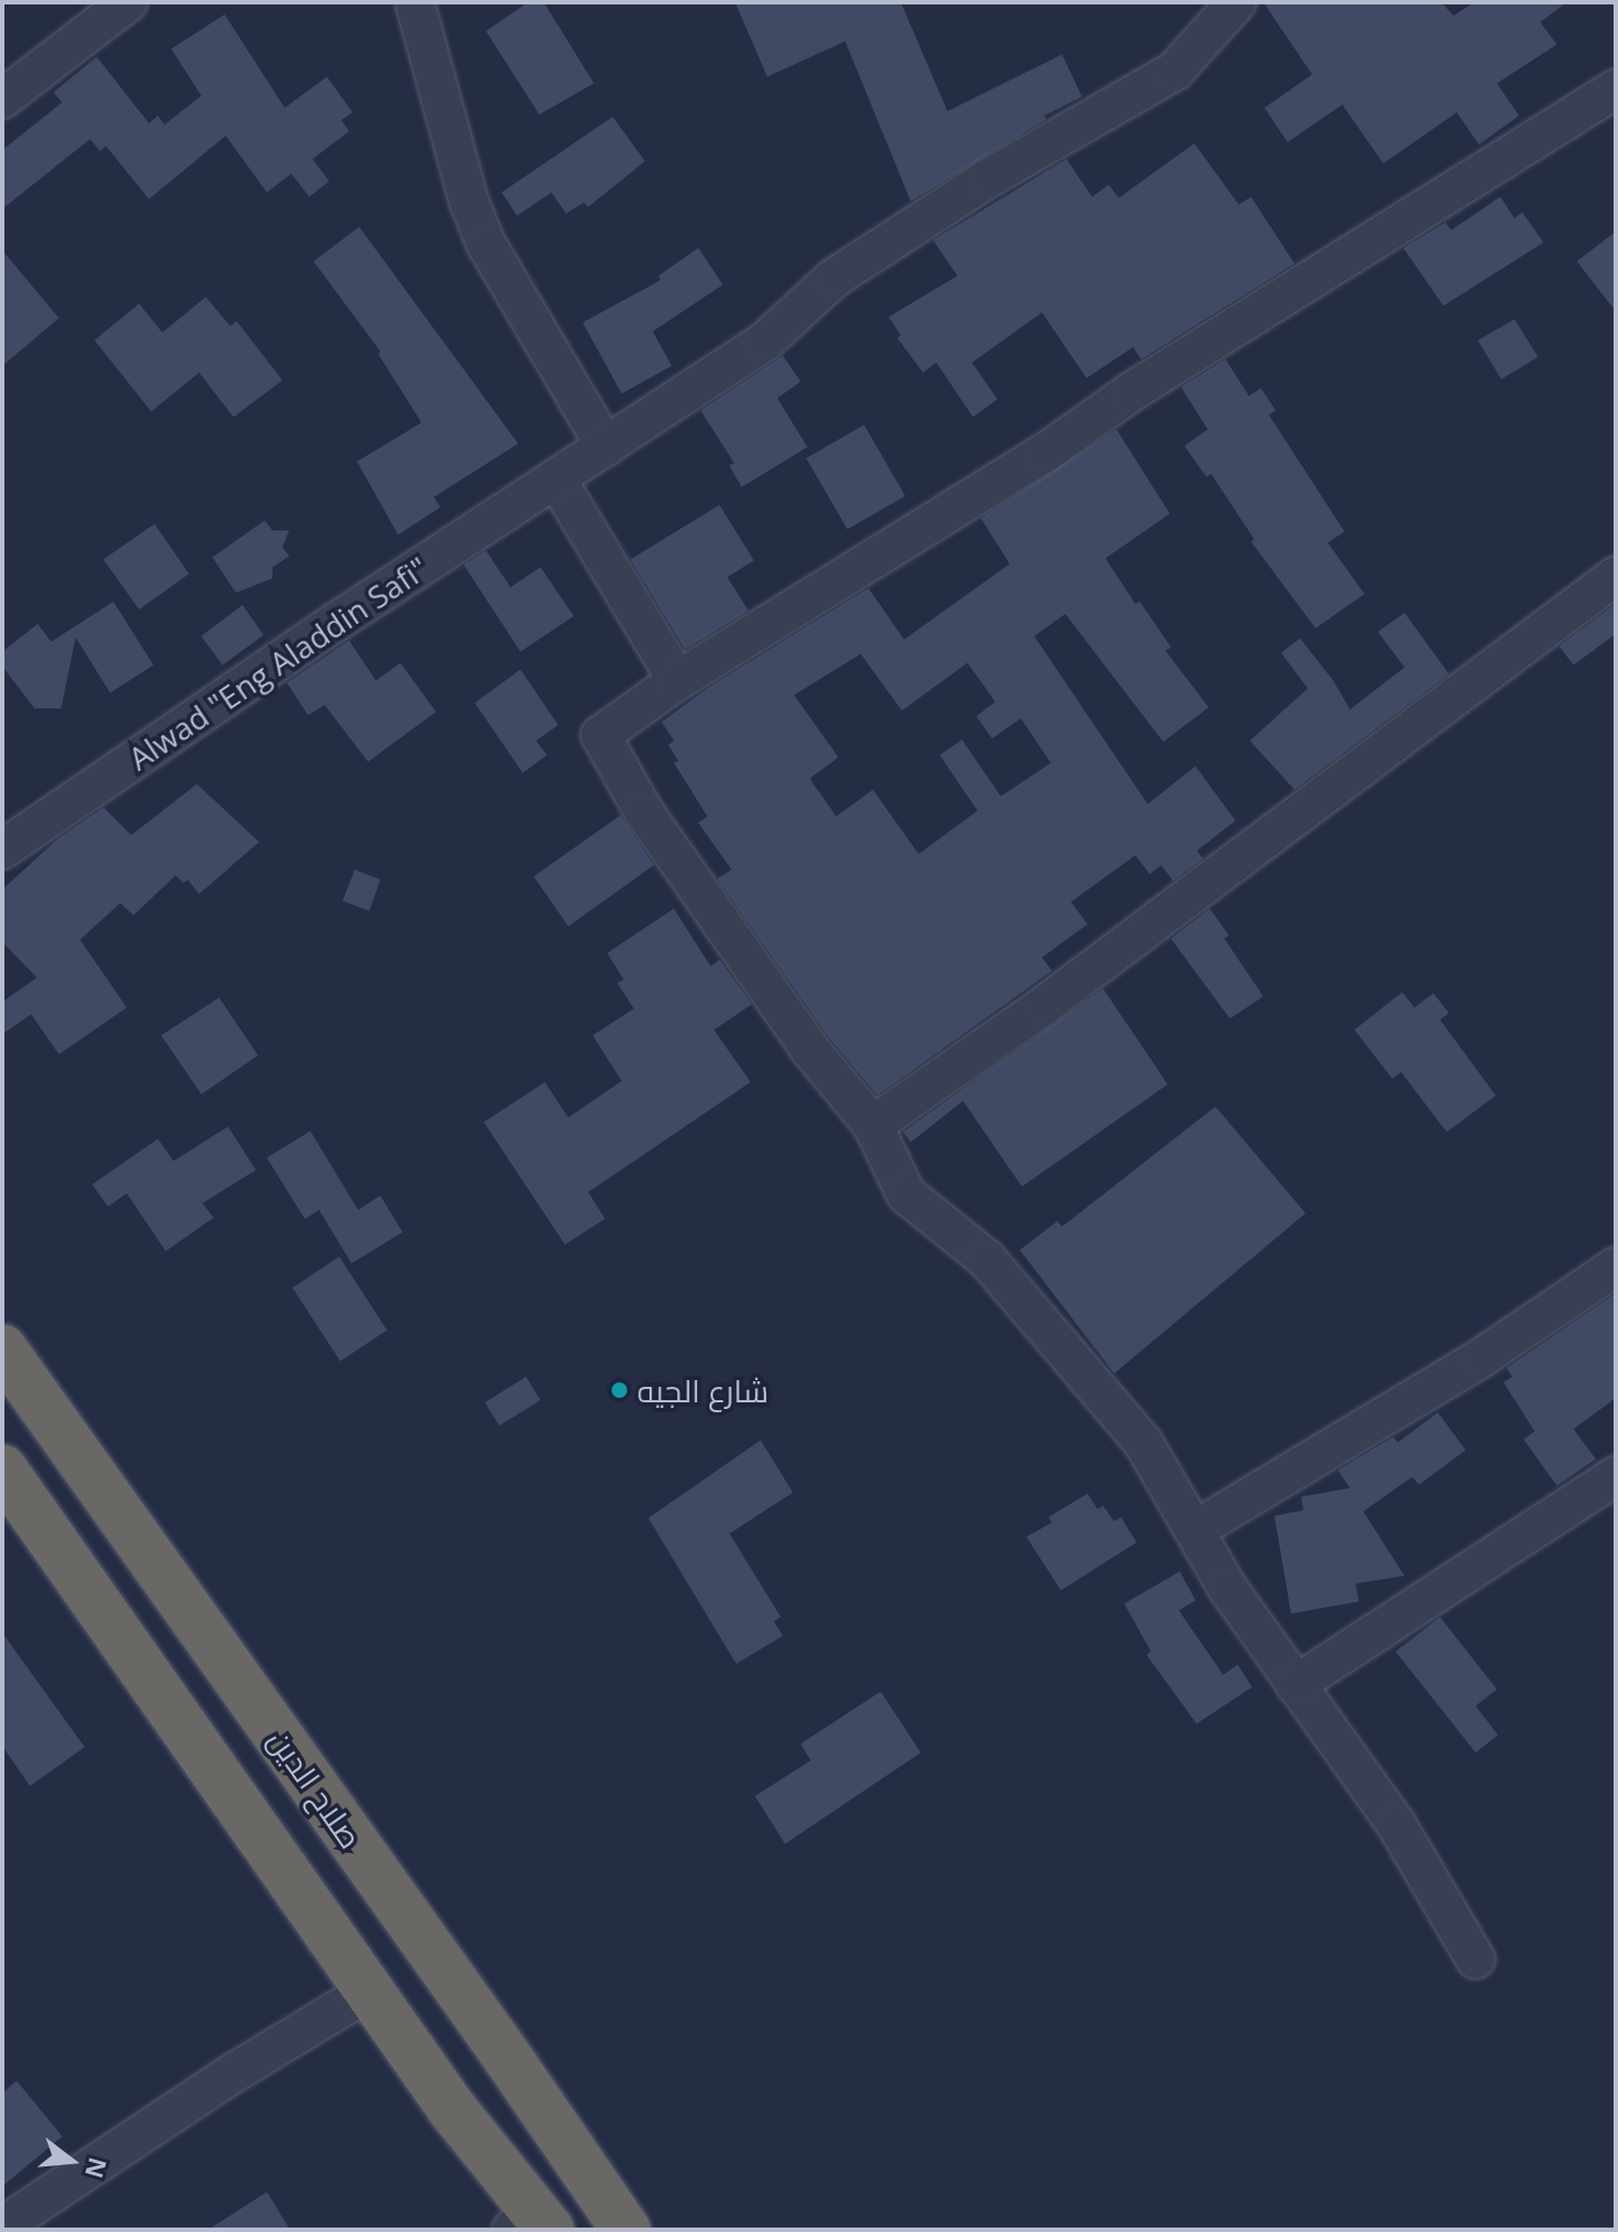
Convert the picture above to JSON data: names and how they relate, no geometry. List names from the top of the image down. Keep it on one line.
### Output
{"streets":{"highway":["صلاح الدين"],"street":["Alwad \"Eng Aladdin Safi\""]},"places":["شارع الجيه"],"north":"right"}
